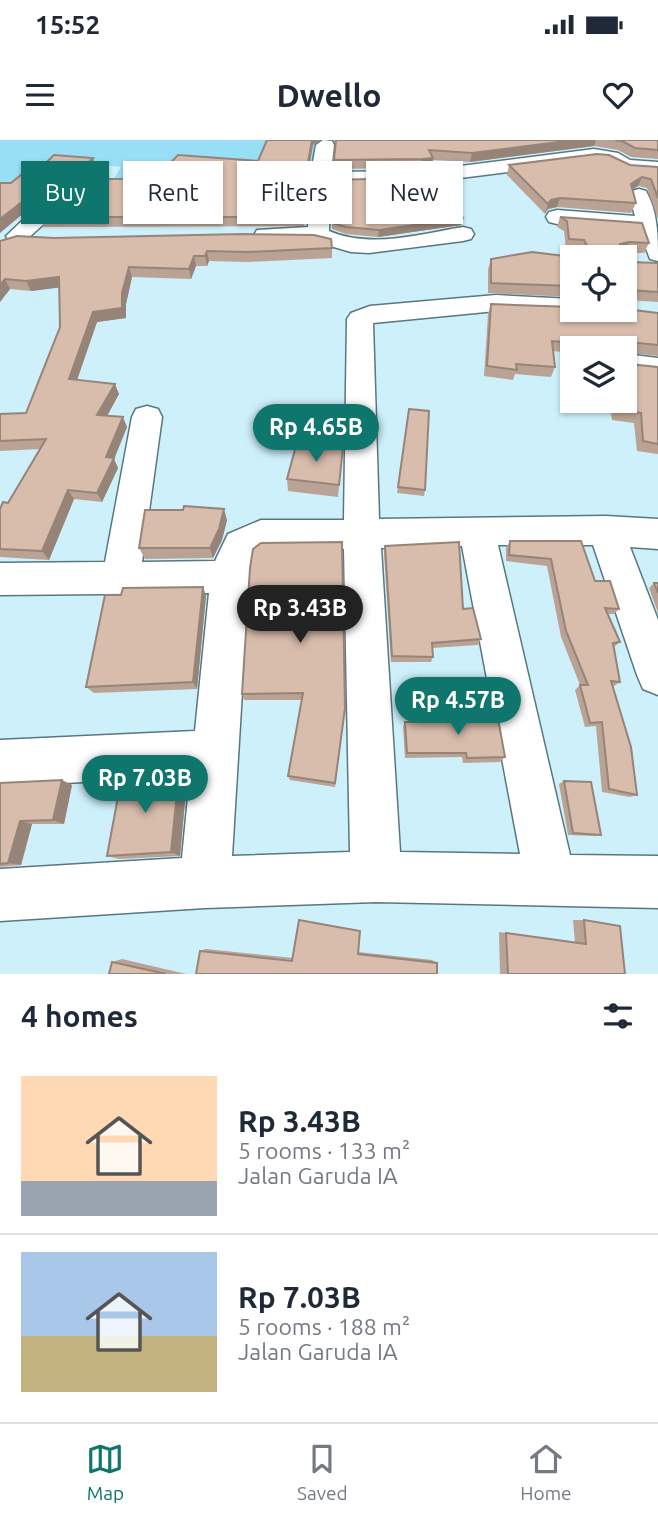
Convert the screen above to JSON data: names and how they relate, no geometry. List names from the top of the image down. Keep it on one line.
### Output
{"page":{"status":"15:52","header":"Dwello","chip":["Buy","Rent","Filters","New"],"price":["Rp 4.65B","Rp 3.43B","Rp 4.57B","Rp 7.03B"],"heading":"4 homes","list":[{"name":"Rp 3.43B","note":"5 rooms · 133 m² · Jalan Garuda IA"},{"name":"Rp 7.03B","note":"5 rooms · 188 m² · Jalan Garuda IA"}],"tabs":["Map","Saved","Home"]}}
